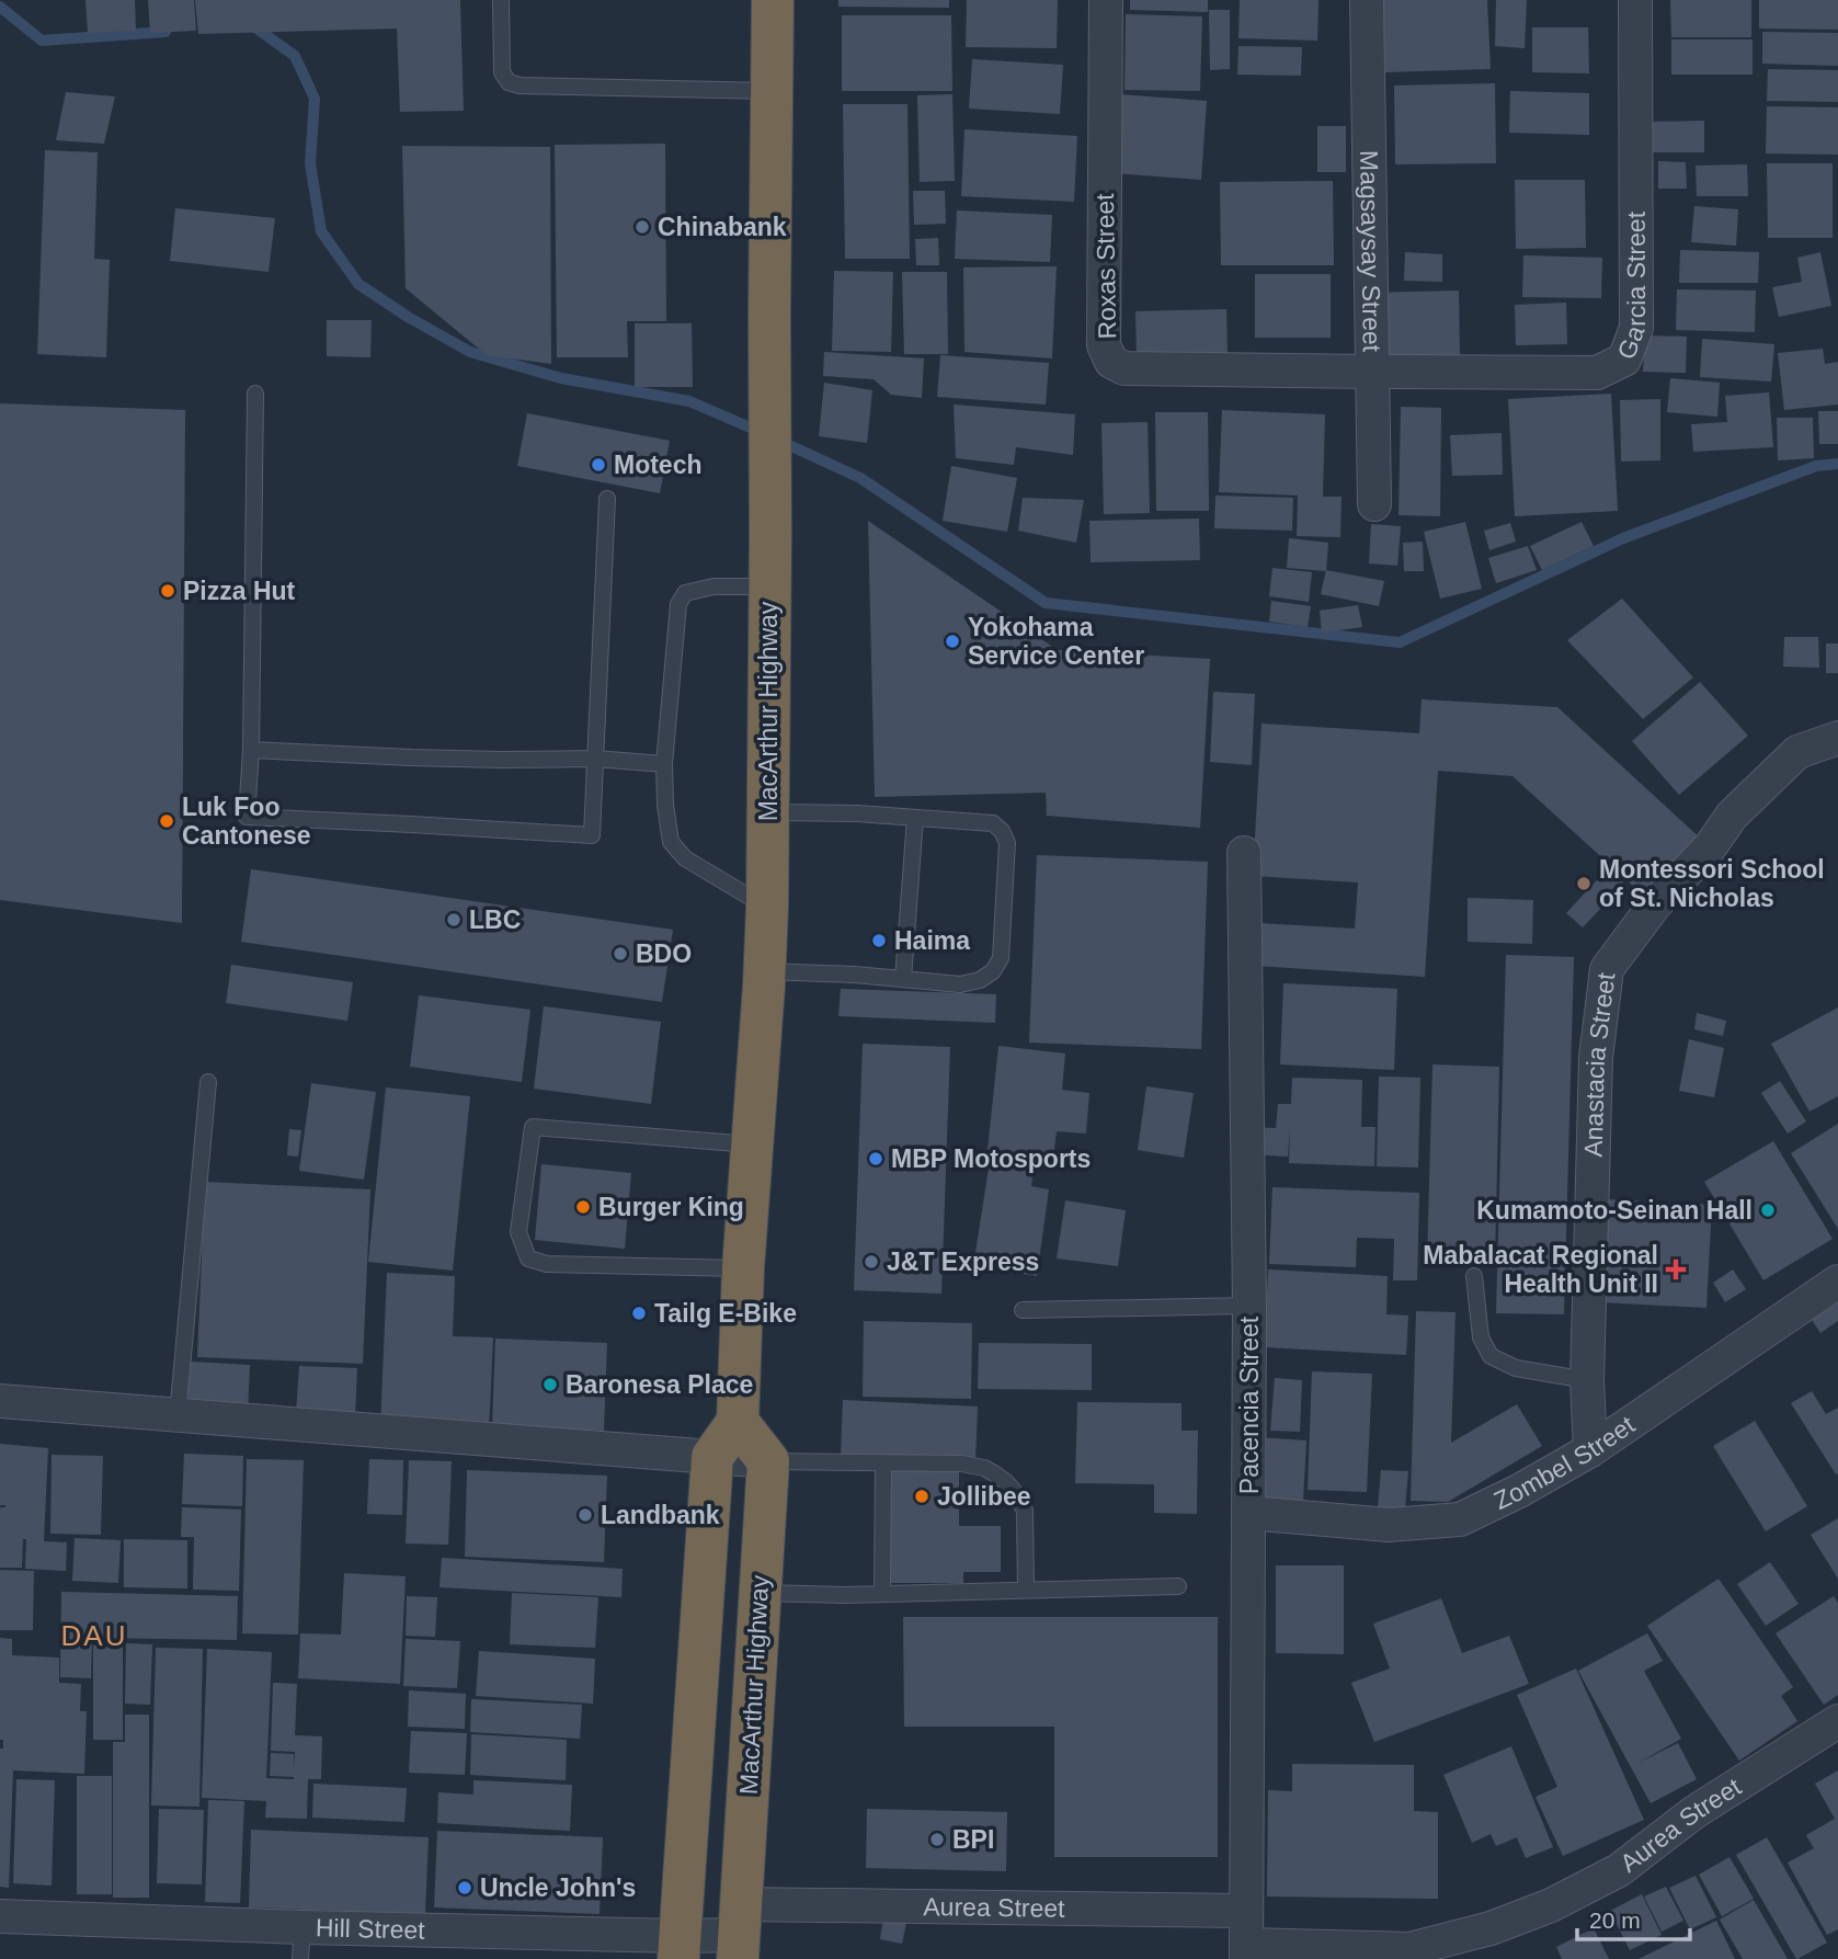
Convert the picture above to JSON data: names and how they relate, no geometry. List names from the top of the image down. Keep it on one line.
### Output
{"streets":{"highway":["MacArthur Highway"],"street":["Magsaysay Street","Roxas Street","Garcia Street","Anastacia Street","Pacencia Street","Zombel Street","Aurea Street","Hill Street"]},"crossings":[["Magsaysay Street","Roxas Street"],["Magsaysay Street","Garcia Street"],["Roxas Street","Garcia Street"],["MacArthur Highway","Aurea Street"],["MacArthur Highway","Hill Street"],["Anastacia Street","Zombel Street"],["Pacencia Street","Zombel Street"],["Pacencia Street","Aurea Street"],["Aurea Street","Hill Street"]],"districts":["DAU"],"places":{"other":["Chinabank","Motech","Pizza Hut","Yokohama Service Center","Luk Foo Cantonese","Montessori School of St. Nicholas","LBC","Haima","BDO","MBP Motosports","Burger King","Kumamoto-Seinan Hall","J&T Express","Tailg E-Bike","Baronesa Place","Jollibee","Landbank","BPI","Uncle John's"],"health":["Mabalacat Regional Health Unit II"]},"scale_bar":"20 m"}
